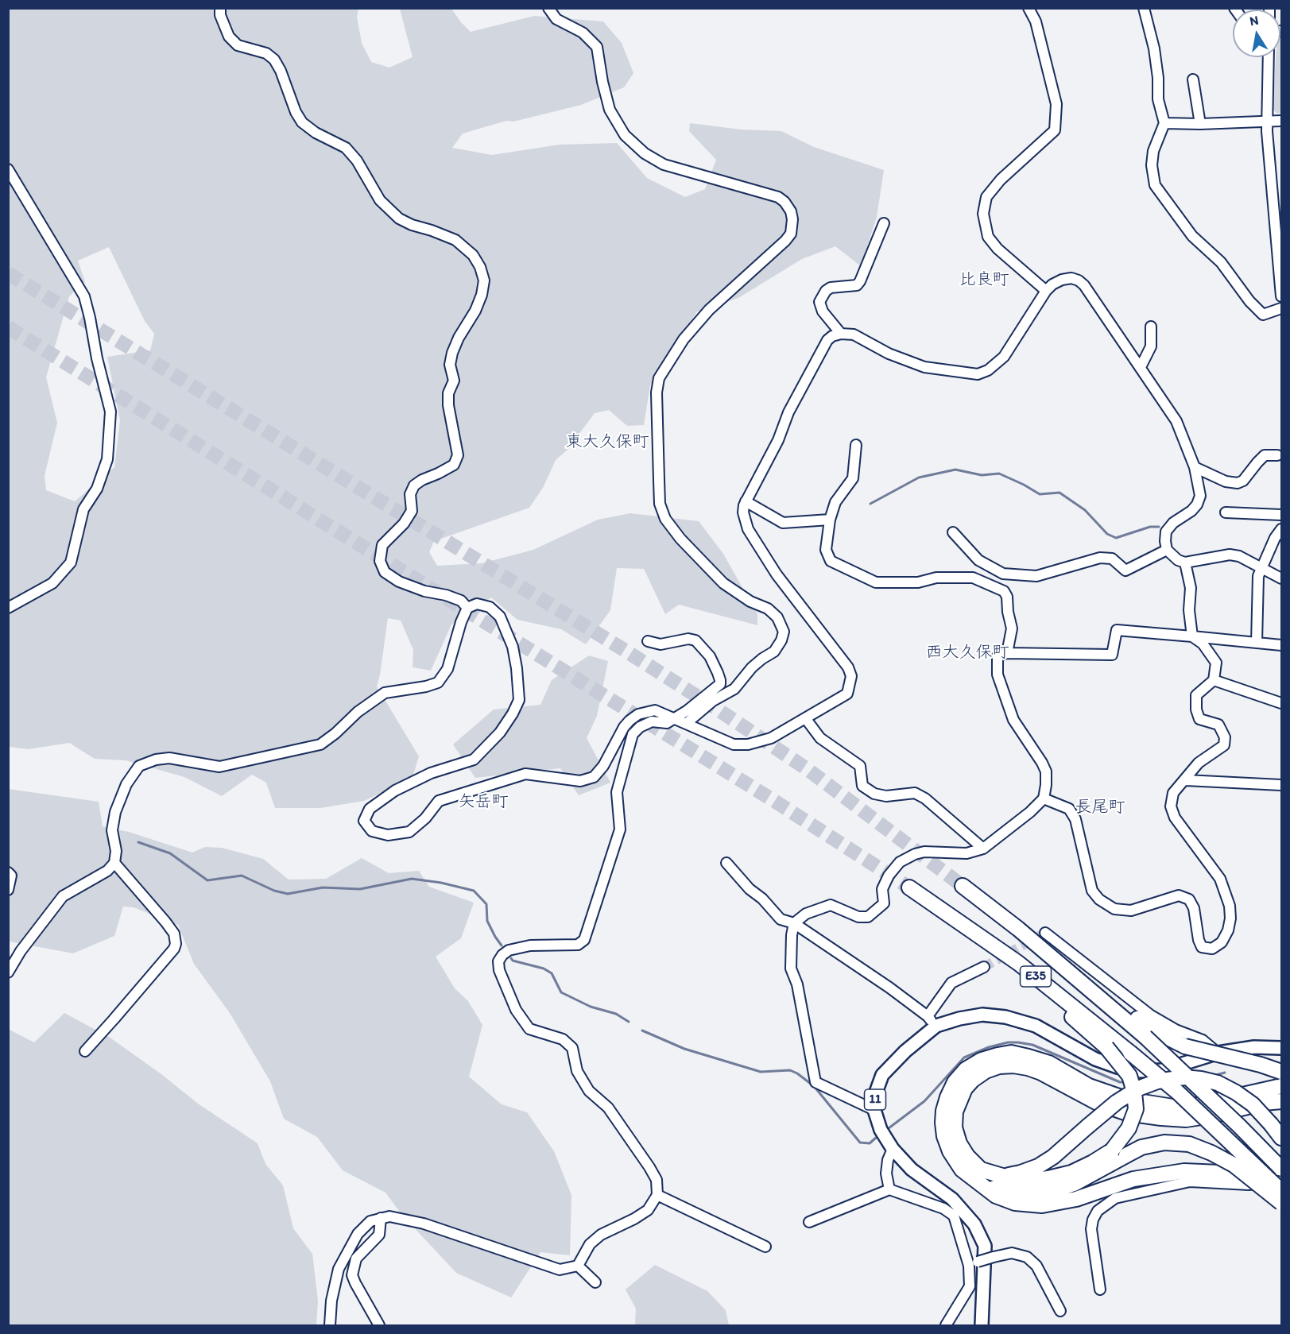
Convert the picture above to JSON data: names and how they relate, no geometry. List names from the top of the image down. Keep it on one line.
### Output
{"streets":{"highway":["E35"],"main road":["11"]},"districts":["比良町","東大久保町","西大久保町","矢岳町","長尾町"],"north":"top"}
